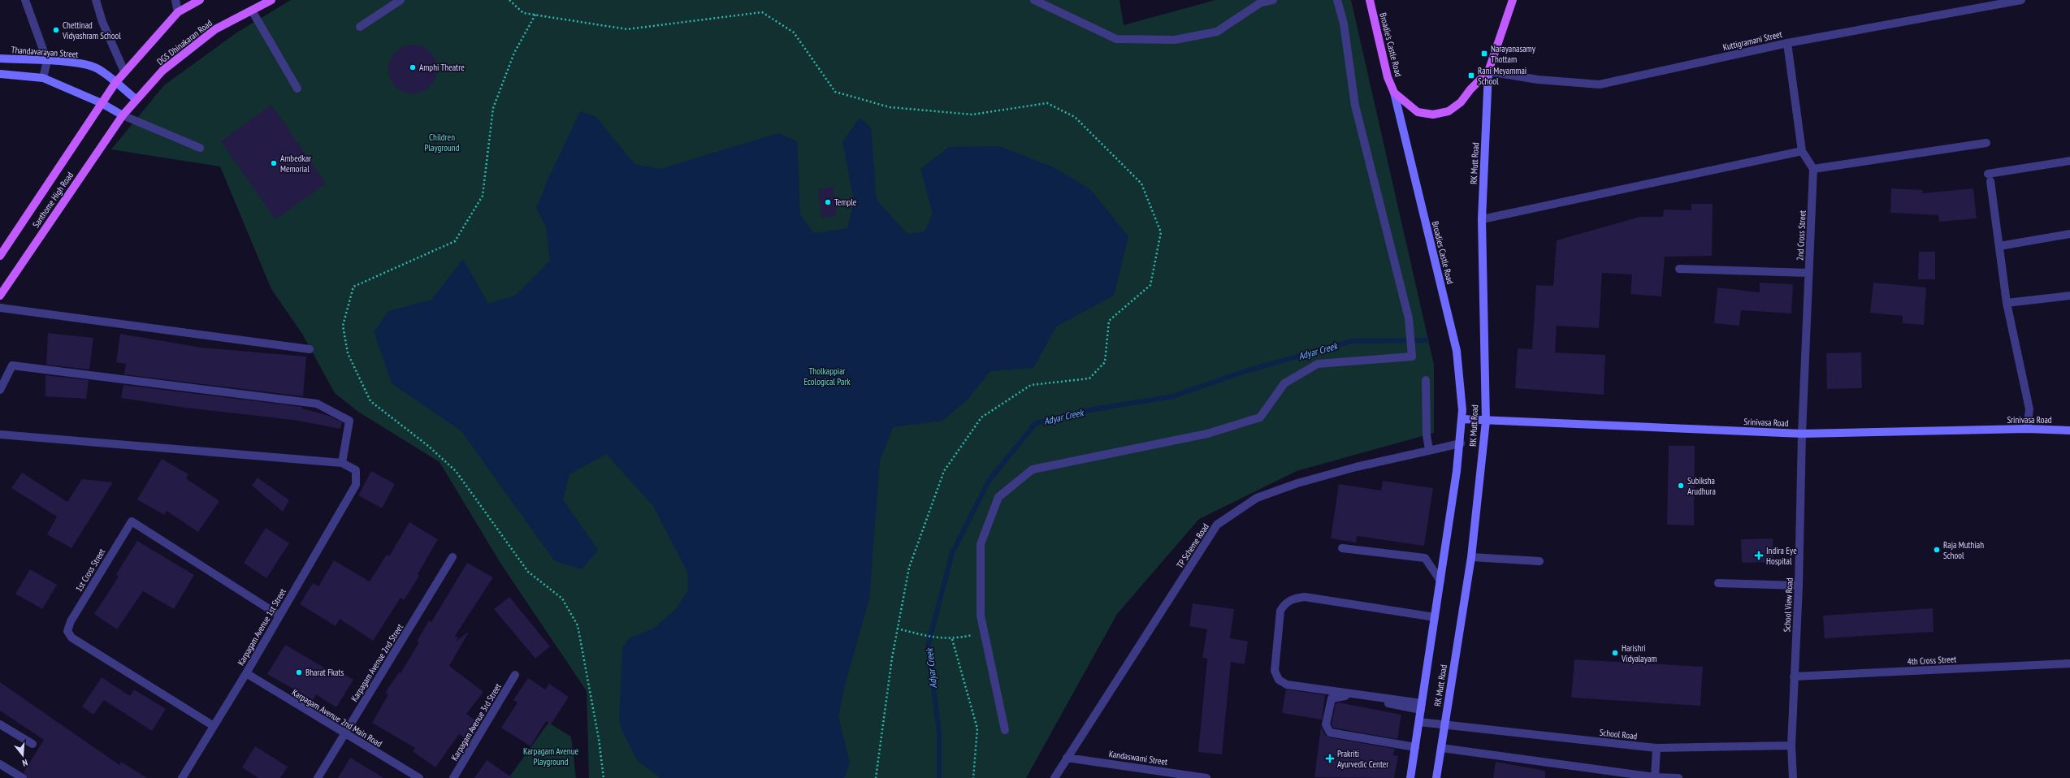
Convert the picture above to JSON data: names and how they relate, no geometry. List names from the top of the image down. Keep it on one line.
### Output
{"streets":{"main road":["DGS Dhinakaran Road","Broadie's Castle Road","Thandavarayan Street","RK Mutt Road","Santhome High Road","Broadies Castle Road","Srinivasa Road"],"street":["Kuttigramani Street","2nd Cross Street","TP Scheme Road","1st Cross Street","School View Road","Karpagam Avenue 1st Street","4th Cross Street","Karpagam Avenue 2nd Street","Karpagam Avenue 2nd Main Road","Karpagam Avenue 3rd Street","School Road","Kandaswami Street"]},"crossings":[["Kuttigramani Street","Broadie's Castle Road"],["Kuttigramani Street","RK Mutt Road"],["DGS Dhinakaran Road","Thandavarayan Street"],["DGS Dhinakaran Road","Santhome High Road"],["Broadie's Castle Road","RK Mutt Road"],["Broadie's Castle Road","Broadies Castle Road"],["RK Mutt Road","Broadies Castle Road"],["RK Mutt Road","Srinivasa Road"],["RK Mutt Road","TP Scheme Road"],["RK Mutt Road","School Road"],["2nd Cross Street","Srinivasa Road"],["2nd Cross Street","School View Road"],["Broadies Castle Road","Srinivasa Road"],["Srinivasa Road","School View Road"],["TP Scheme Road","Kandaswami Street"],["1st Cross Street","Karpagam Avenue 1st Street"],["School View Road","4th Cross Street"],["School View Road","School Road"],["Karpagam Avenue 1st Street","Karpagam Avenue 2nd Main Road"],["Karpagam Avenue 2nd Street","Karpagam Avenue 2nd Main Road"]],"water":["Adyar Creek"],"parks":["Children Playground","Tholkappiar Ecological Park","Karpagam Avenue Playground"],"places":{"other":["Chettinad Vidyashram School","Amphi Theatre","Ambedkar Memorial","Temple","Subiksha Arudhura","Raja Muthiah School","Harishri Vidyalayam","Bharat Fkats"],"transit":["Narayanasamy Thottam","Rani Meyammai School"],"health":["Indira Eye Hospital","Prakriti Ayurvedic Center"]},"north":"bottom"}
